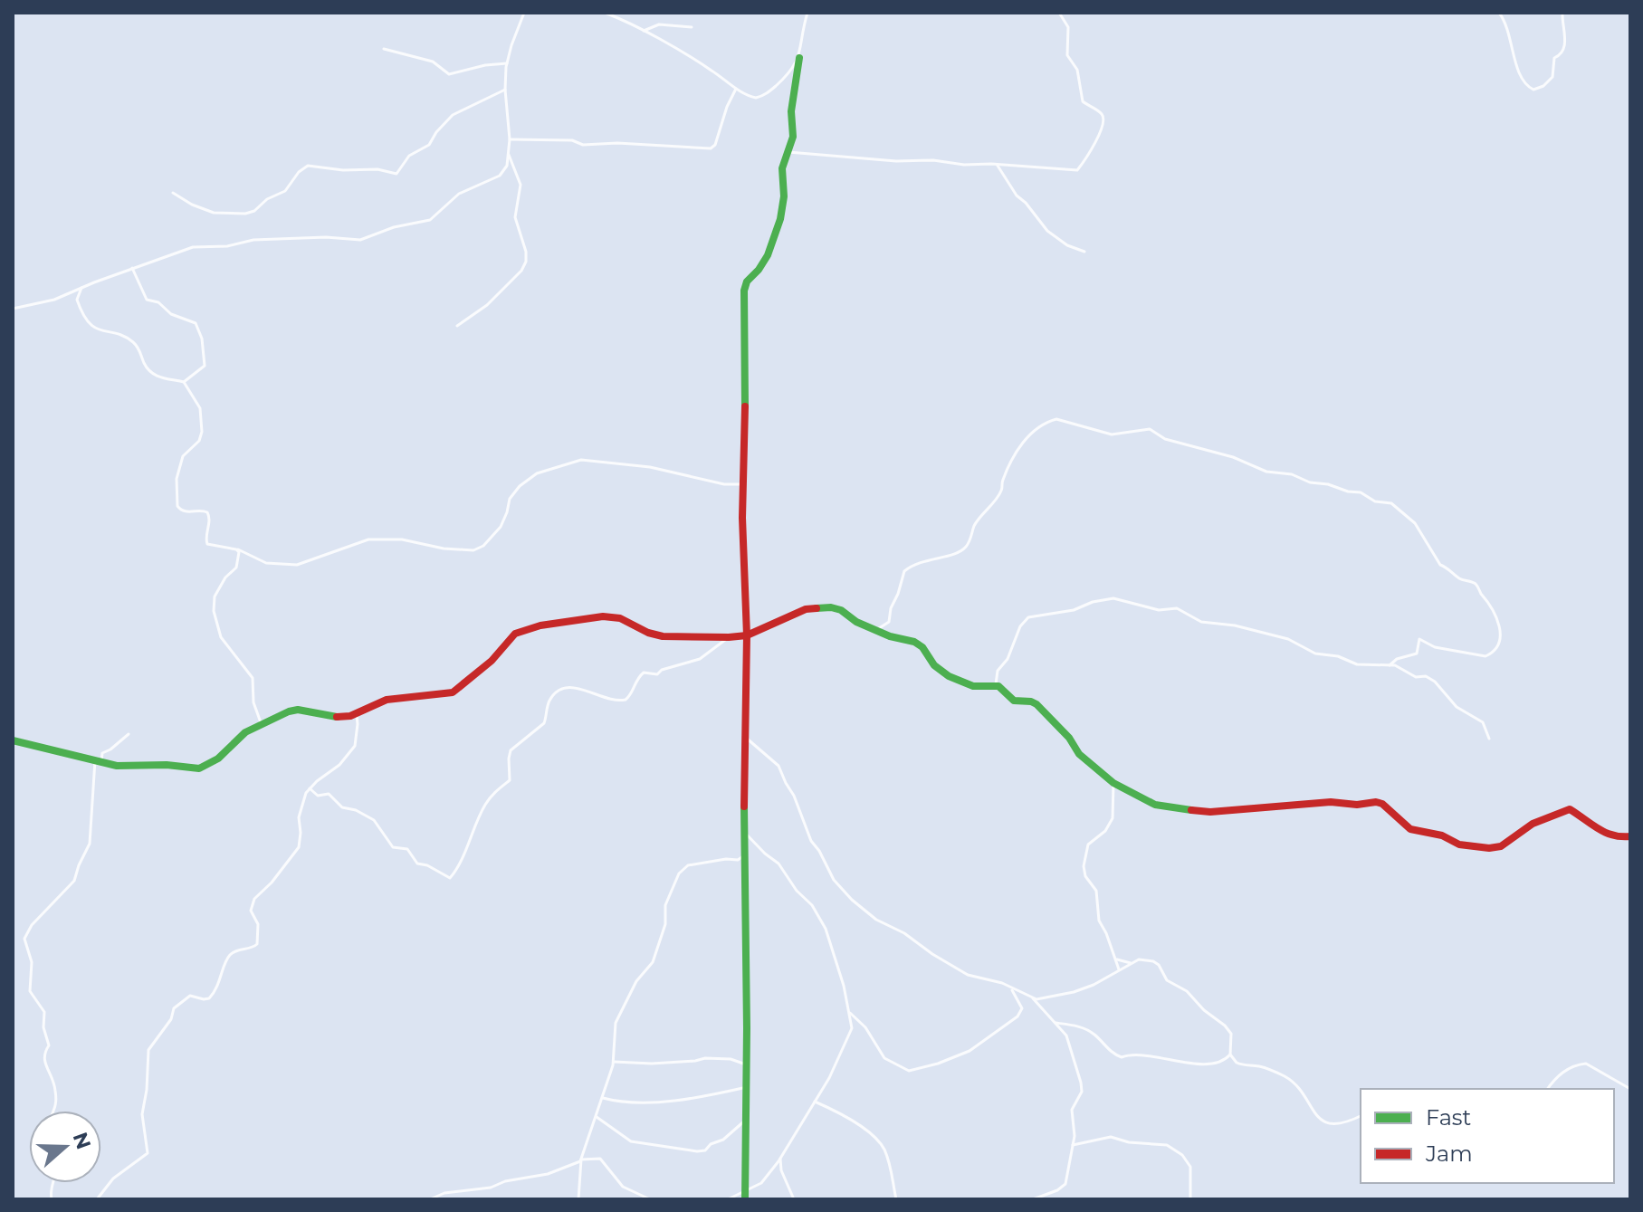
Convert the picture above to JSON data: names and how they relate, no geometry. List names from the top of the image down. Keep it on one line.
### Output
{"legend":["Fast","Jam"],"north":"right"}
